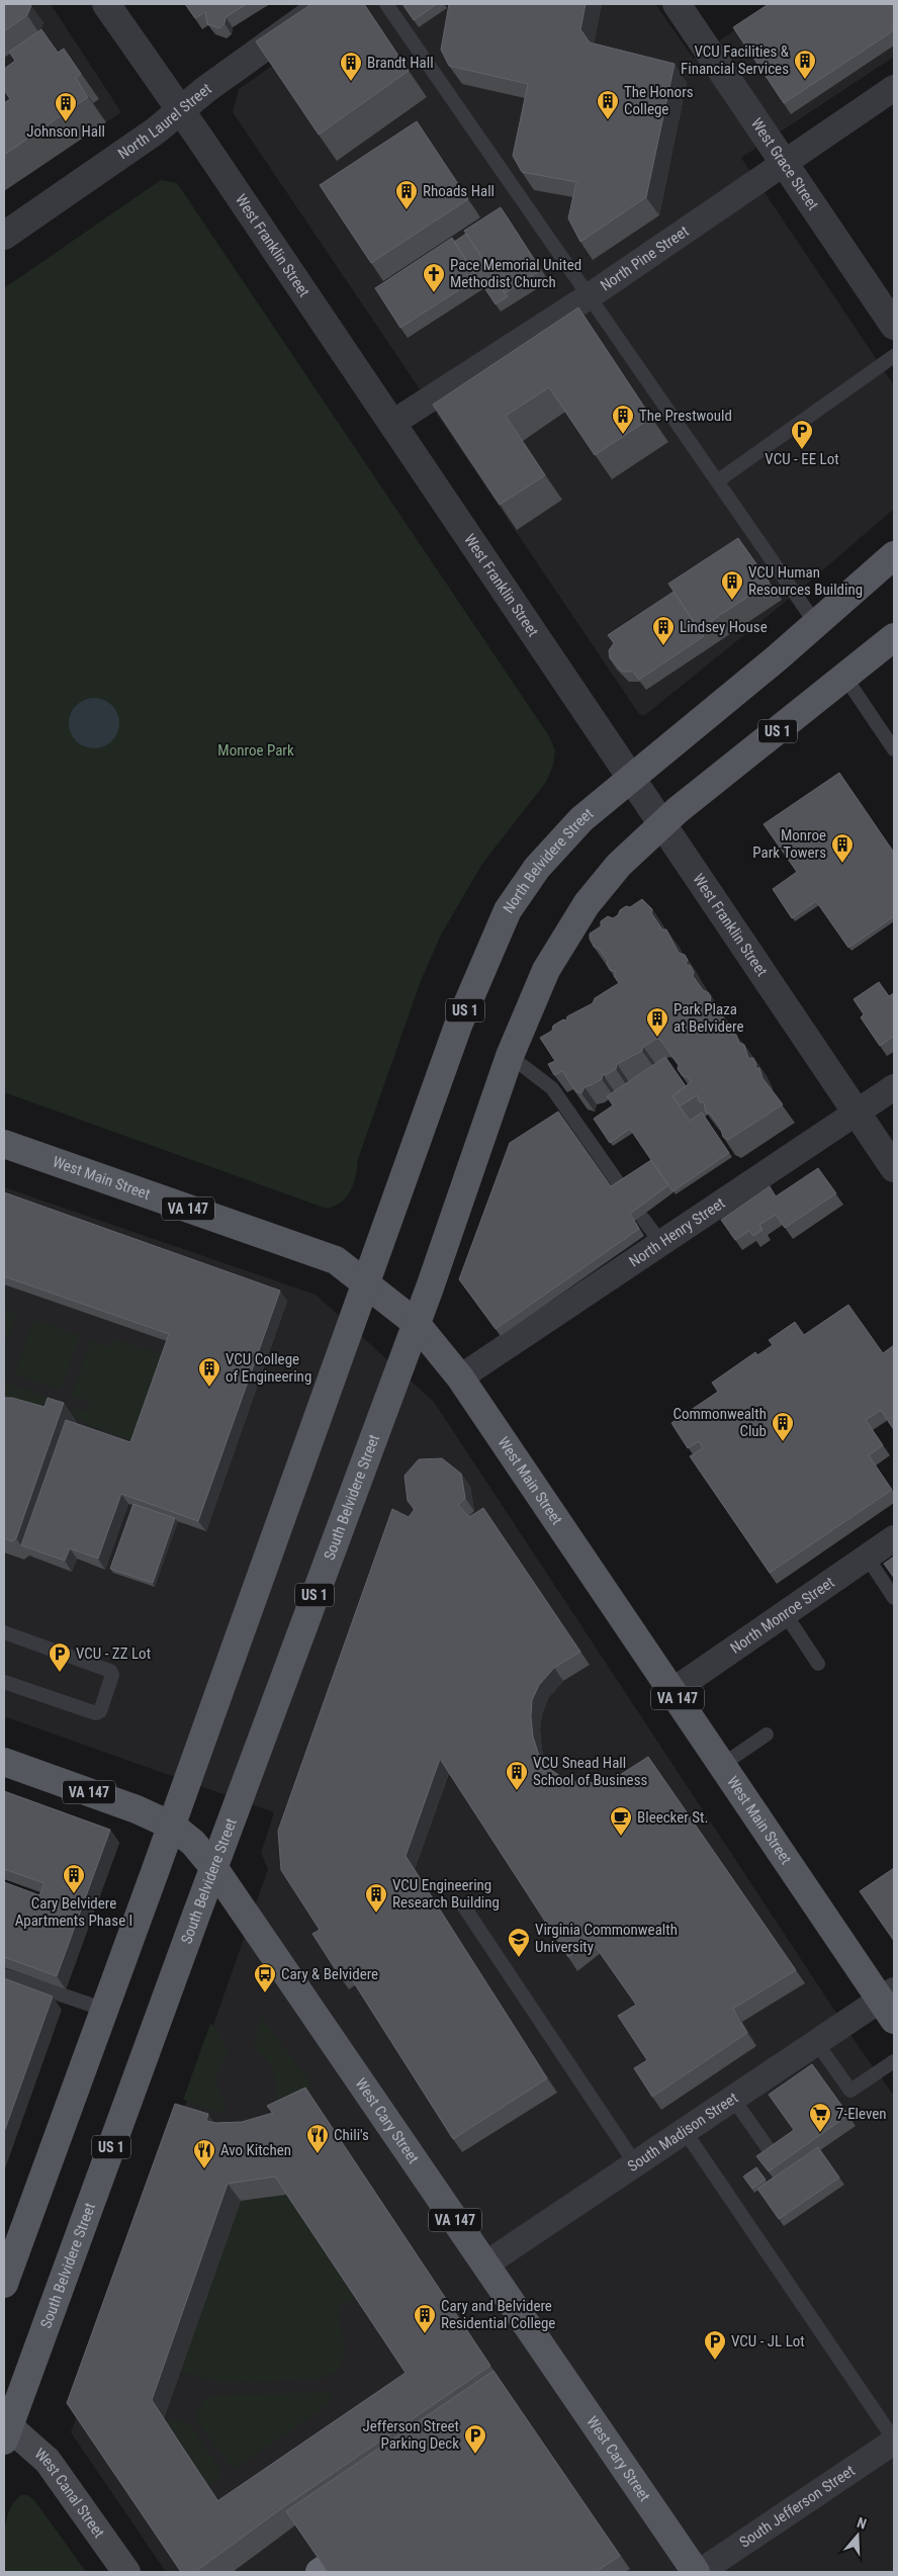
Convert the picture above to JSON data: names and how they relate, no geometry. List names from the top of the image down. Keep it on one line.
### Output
{"streets":{"main road":["US 1","North Belvidere Street","West Main Street","VA 147","South Belvidere Street","West Cary Street","West Canal Street"],"street":["North Laurel Street","West Grace Street","West Franklin Street","North Pine Street","North Henry Street","North Monroe Street","South Madison Street","South Jefferson Street"]},"crossings":[["North Laurel Street","West Franklin Street"],["West Grace Street","North Pine Street"],["West Franklin Street","North Pine Street"],["West Franklin Street","US 1"],["West Franklin Street","North Belvidere Street"],["West Franklin Street","North Henry Street"],["US 1","North Belvidere Street"],["US 1","West Main Street"],["US 1","South Belvidere Street"],["US 1","West Cary Street"],["North Belvidere Street","West Main Street"],["West Main Street","North Henry Street"],["West Main Street","South Belvidere Street"],["West Main Street","North Monroe Street"],["West Main Street","South Madison Street"],["South Belvidere Street","West Cary Street"],["South Belvidere Street","West Canal Street"],["West Cary Street","South Madison Street"]],"parks":["Monroe Park"],"places":{"building":["VCU Facilities & Financial Services","Brandt Hall","The Honors College","Johnson Hall","Rhoads Hall","The Prestwould","VCU Human Resources Building","Lindsey House","Monroe Park Towers","Park Plaza at Belvidere","VCU College of Engineering","Commonwealth Club","VCU Snead Hall School of Business","Cary Belvidere Apartments Phase I","VCU Engineering Research Building","Cary and Belvidere Residential College"],"church":["Pace Memorial United Methodist Church"],"parking":["VCU - EE Lot","VCU - ZZ Lot","VCU - JL Lot","Jefferson Street Parking Deck"],"cafe":["Bleecker St."],"school or university":["Virginia Commonwealth University"],"bus stop":["Cary & Belvidere"],"supermarket":["7-Eleven"],"restaurant":["Chili's","Avo Kitchen"]},"north":"top"}
